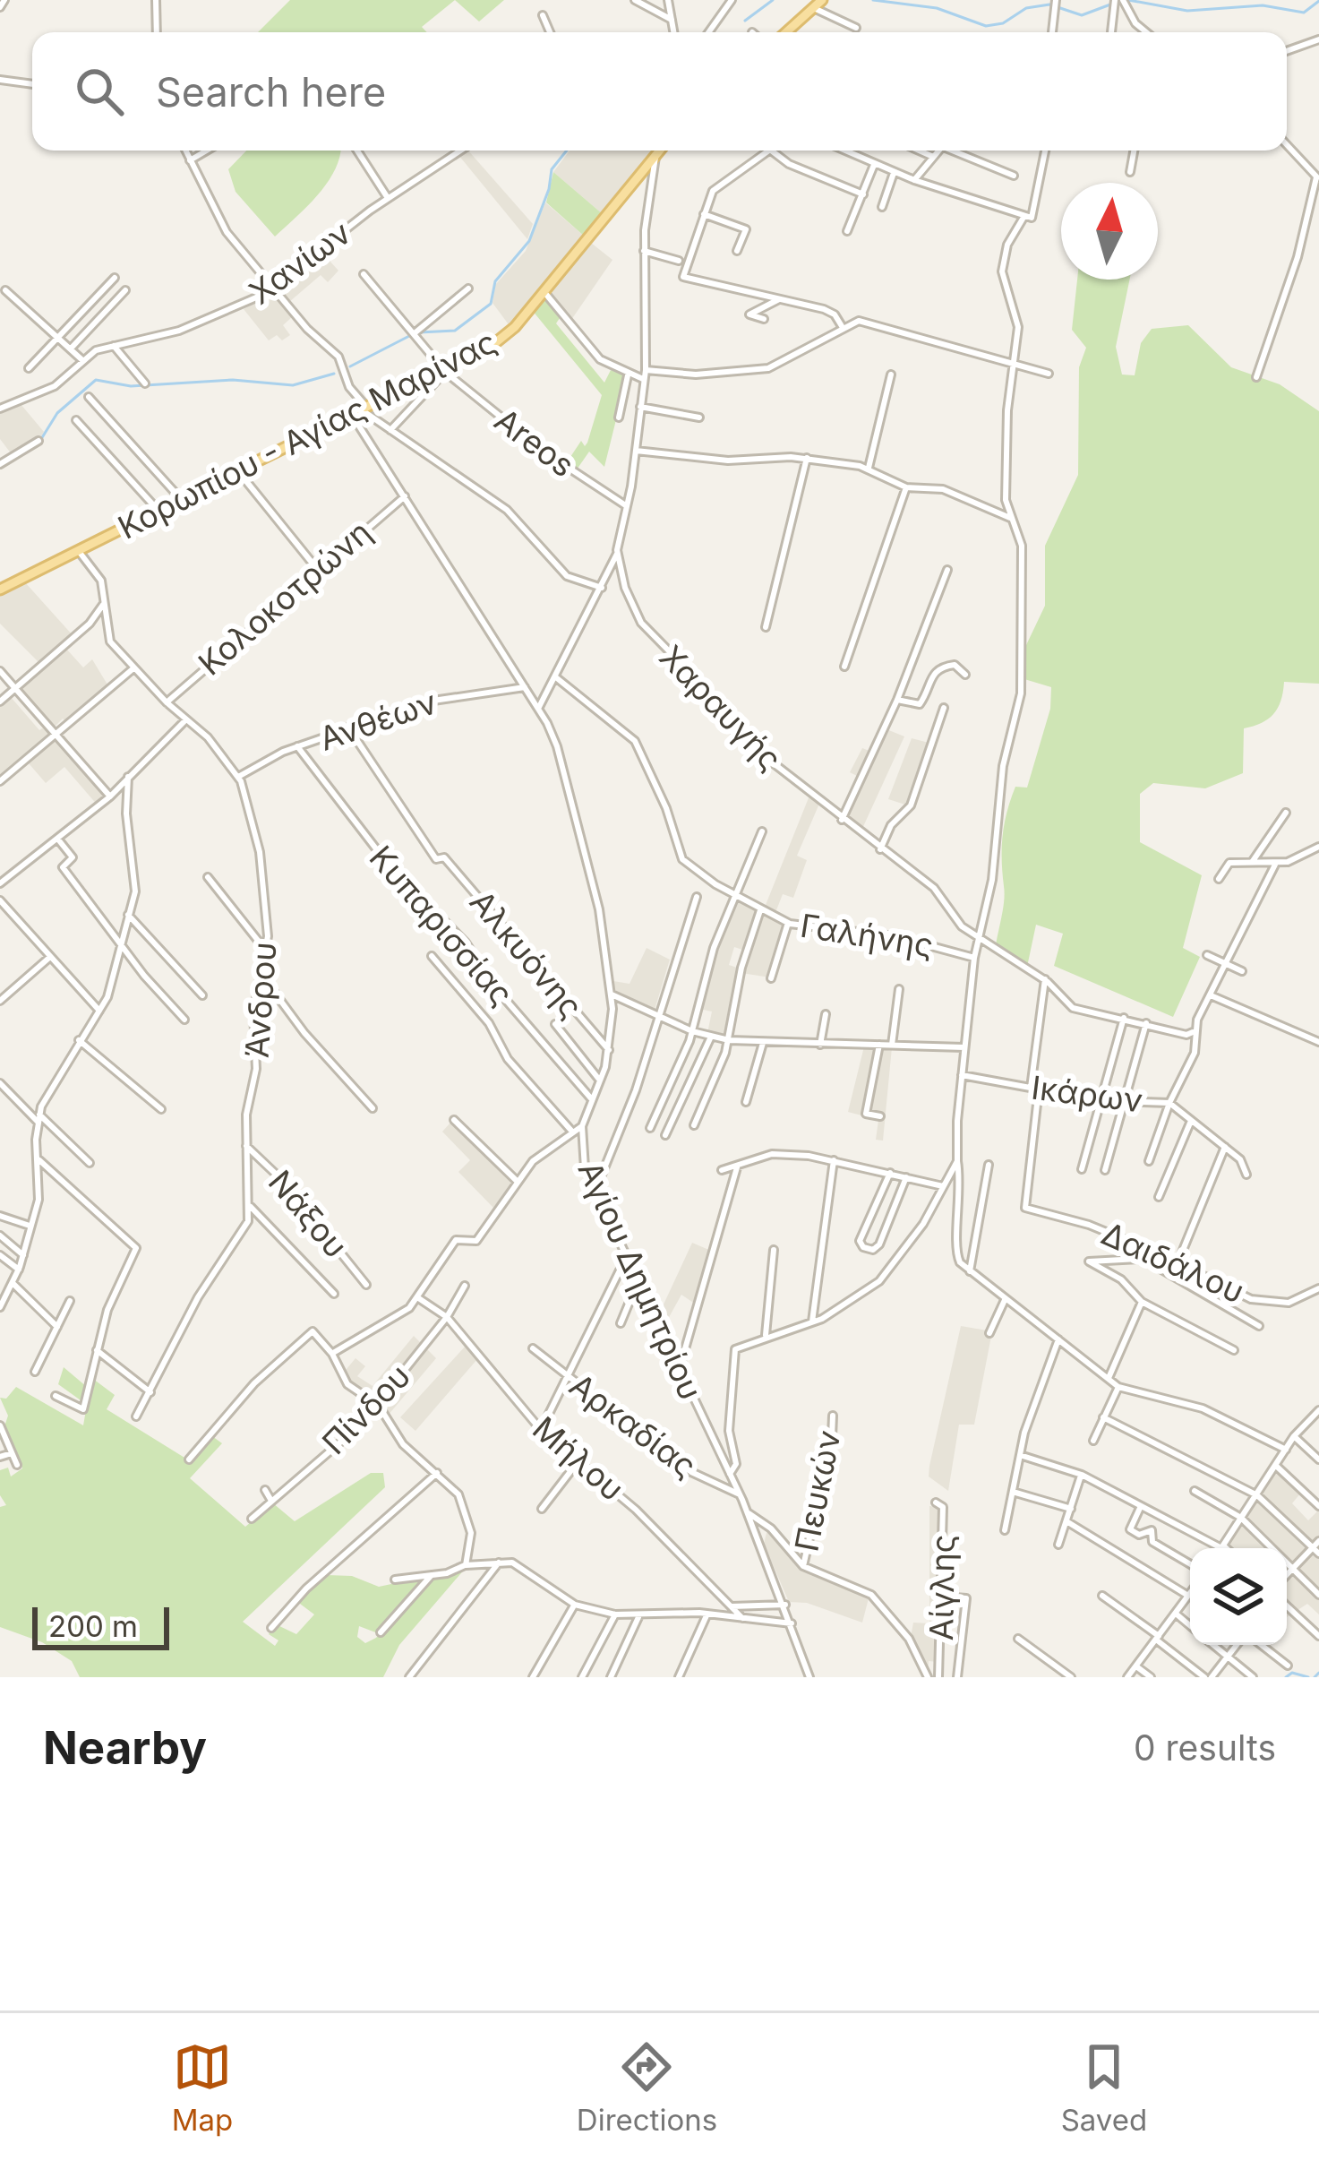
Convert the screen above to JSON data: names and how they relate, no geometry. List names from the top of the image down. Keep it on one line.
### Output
{"streets":{"main road":["Κορωπίου - Αγίας Μαρίνας"],"street":["Χανίων","Areos","Κολοκοτρώνη","Χαραυγής","Ανθέων","Κυπαρισσίας","Γαλήνης","Αλκυόνης","Άνδρου","Ικάρων","Νάξου","Δαιδάλου","Αγίου Δημητρίου","Πίνδου","Αρκαδίας","Μήλου","Πευκών","Αίγλης"]},"crossings":[["Χανίων","Αγίου Δημητρίου"],["Κορωπίου - Αγίας Μαρίνας","Areos"],["Κορωπίου - Αγίας Μαρίνας","Άνδρου"],["Κορωπίου - Αγίας Μαρίνας","Αγίου Δημητρίου"],["Κολοκοτρώνη","Άνδρου"],["Κολοκοτρώνη","Αγίου Δημητρίου"],["Ανθέων","Κυπαρισσίας"],["Ανθέων","Αλκυόνης"],["Ανθέων","Άνδρου"],["Ανθέων","Αγίου Δημητρίου"],["Κυπαρισσίας","Αγίου Δημητρίου"],["Αλκυόνης","Αγίου Δημητρίου"],["Άνδρου","Νάξου"],["Ικάρων","Δαιδάλου"],["Αγίου Δημητρίου","Αρκαδίας"],["Πίνδου","Μήλου"]],"scale_bar":"200 m","north":"top","page":{"search":"Search here","scale":"200 m","heading":["Nearby","0 results"],"nav":["Map","Directions","Saved"]}}
